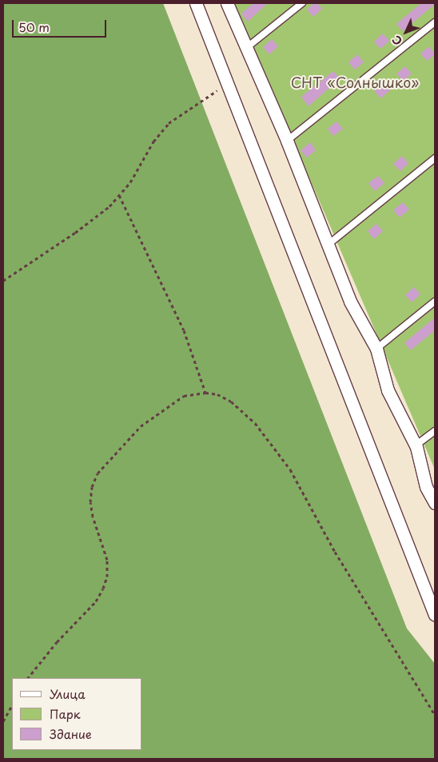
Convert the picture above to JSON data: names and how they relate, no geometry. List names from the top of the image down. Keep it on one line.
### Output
{"parks":["СНТ «Солнышко»"],"legend":["Улица","Парк","Здание"],"scale_bar":"50 m","north":"bottom left"}
